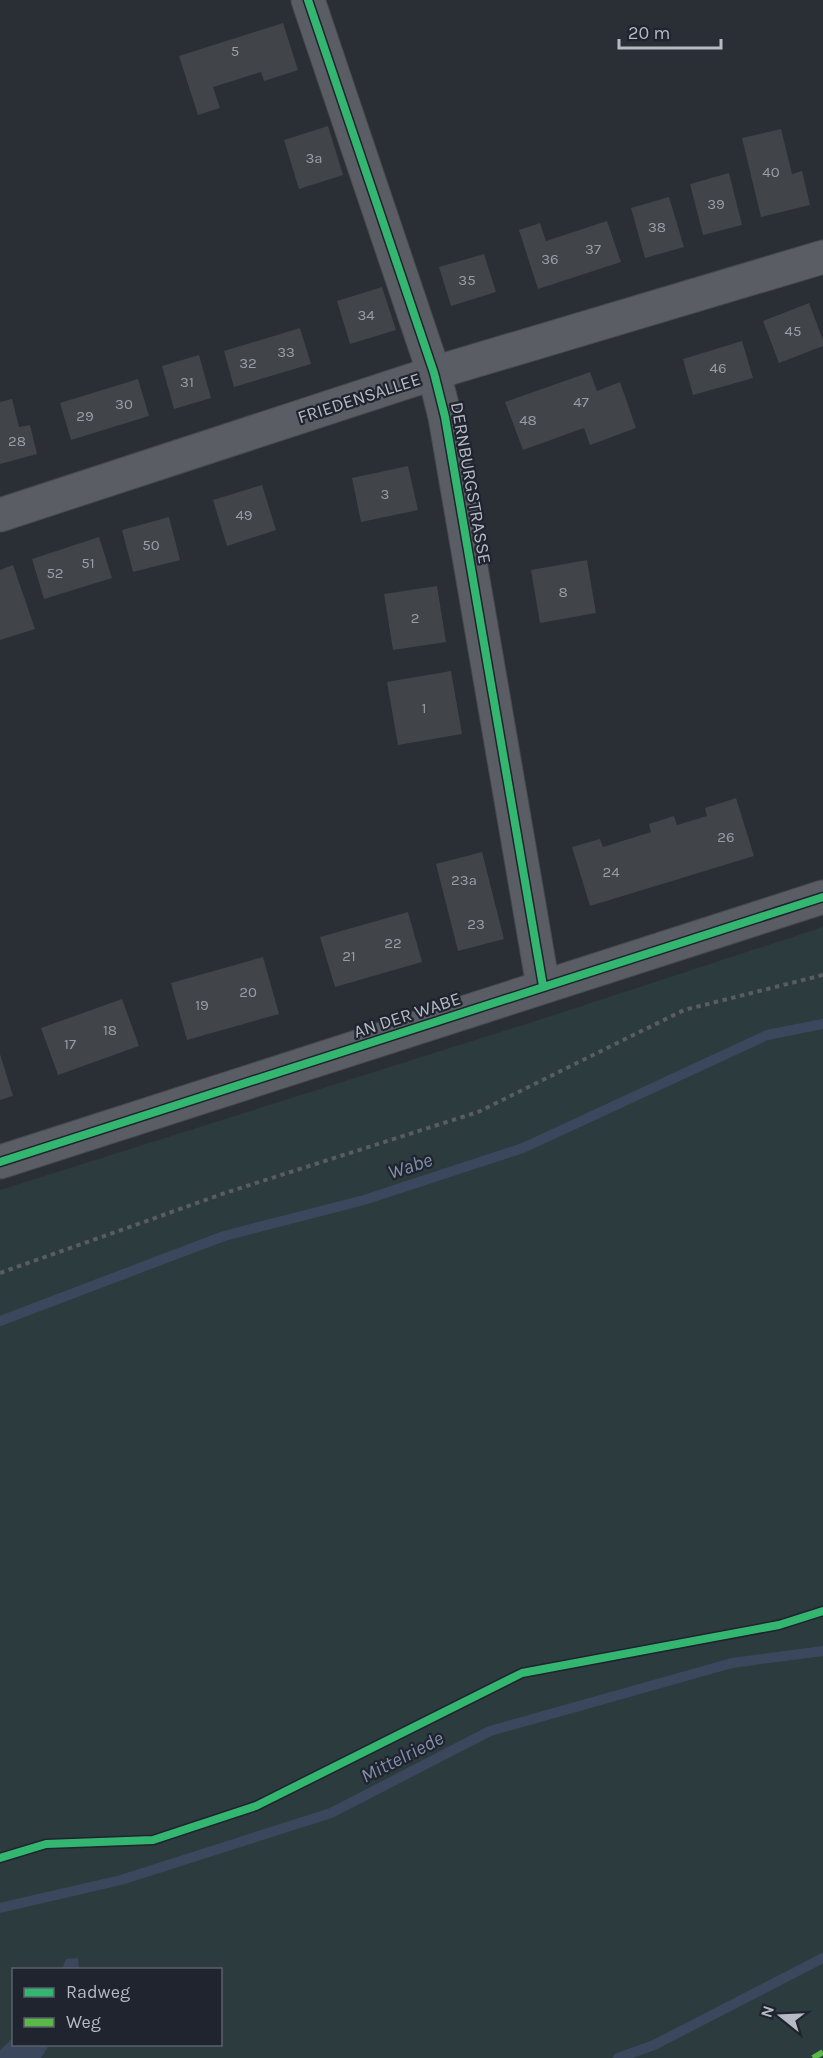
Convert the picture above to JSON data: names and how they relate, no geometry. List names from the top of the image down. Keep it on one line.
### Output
{"streets":{"street":["FRIEDENSALLEE","DERNBURGSTRASSE","AN DER WABE"]},"crossings":[["FRIEDENSALLEE","DERNBURGSTRASSE"],["DERNBURGSTRASSE","AN DER WABE"]],"water":["Wabe","Mittelriede"],"house_numbers":["5","3a","40","39","38","37","36","35","34","45","33","32","46","31","47","30","29","48","28","3","49","50","51","52","8","2","1","26","24","23a","23","22","21","20","19","18","17"],"legend":["Radweg","Weg"],"scale_bar":"20 m","north":"left"}
